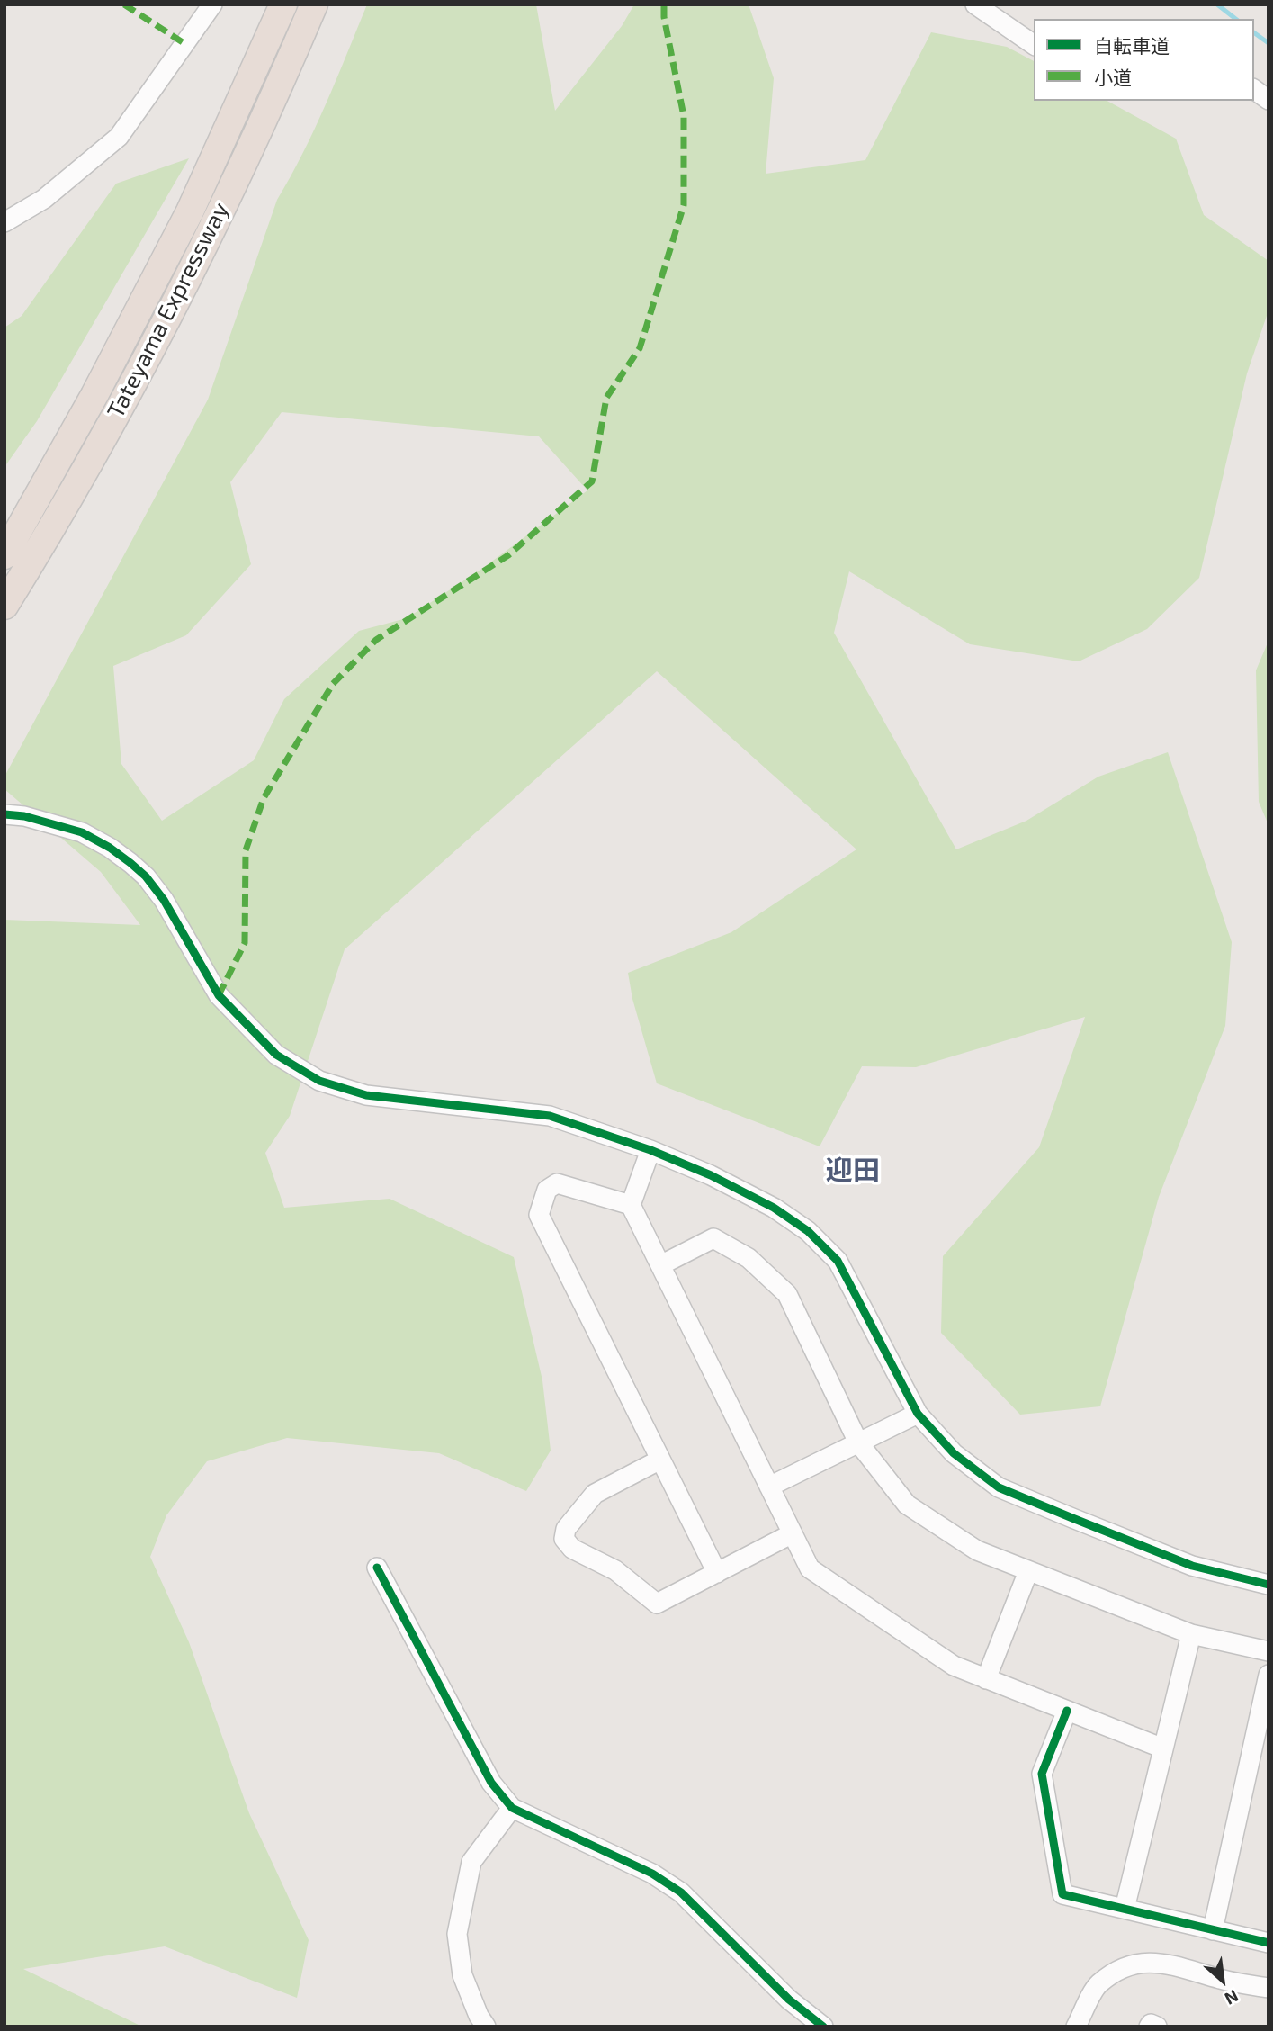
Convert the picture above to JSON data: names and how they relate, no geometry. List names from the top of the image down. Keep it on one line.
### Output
{"streets":{"highway":["Tateyama Expressway"]},"districts":["迎田"],"legend":["自転車道","小道"],"north":"bottom right"}
